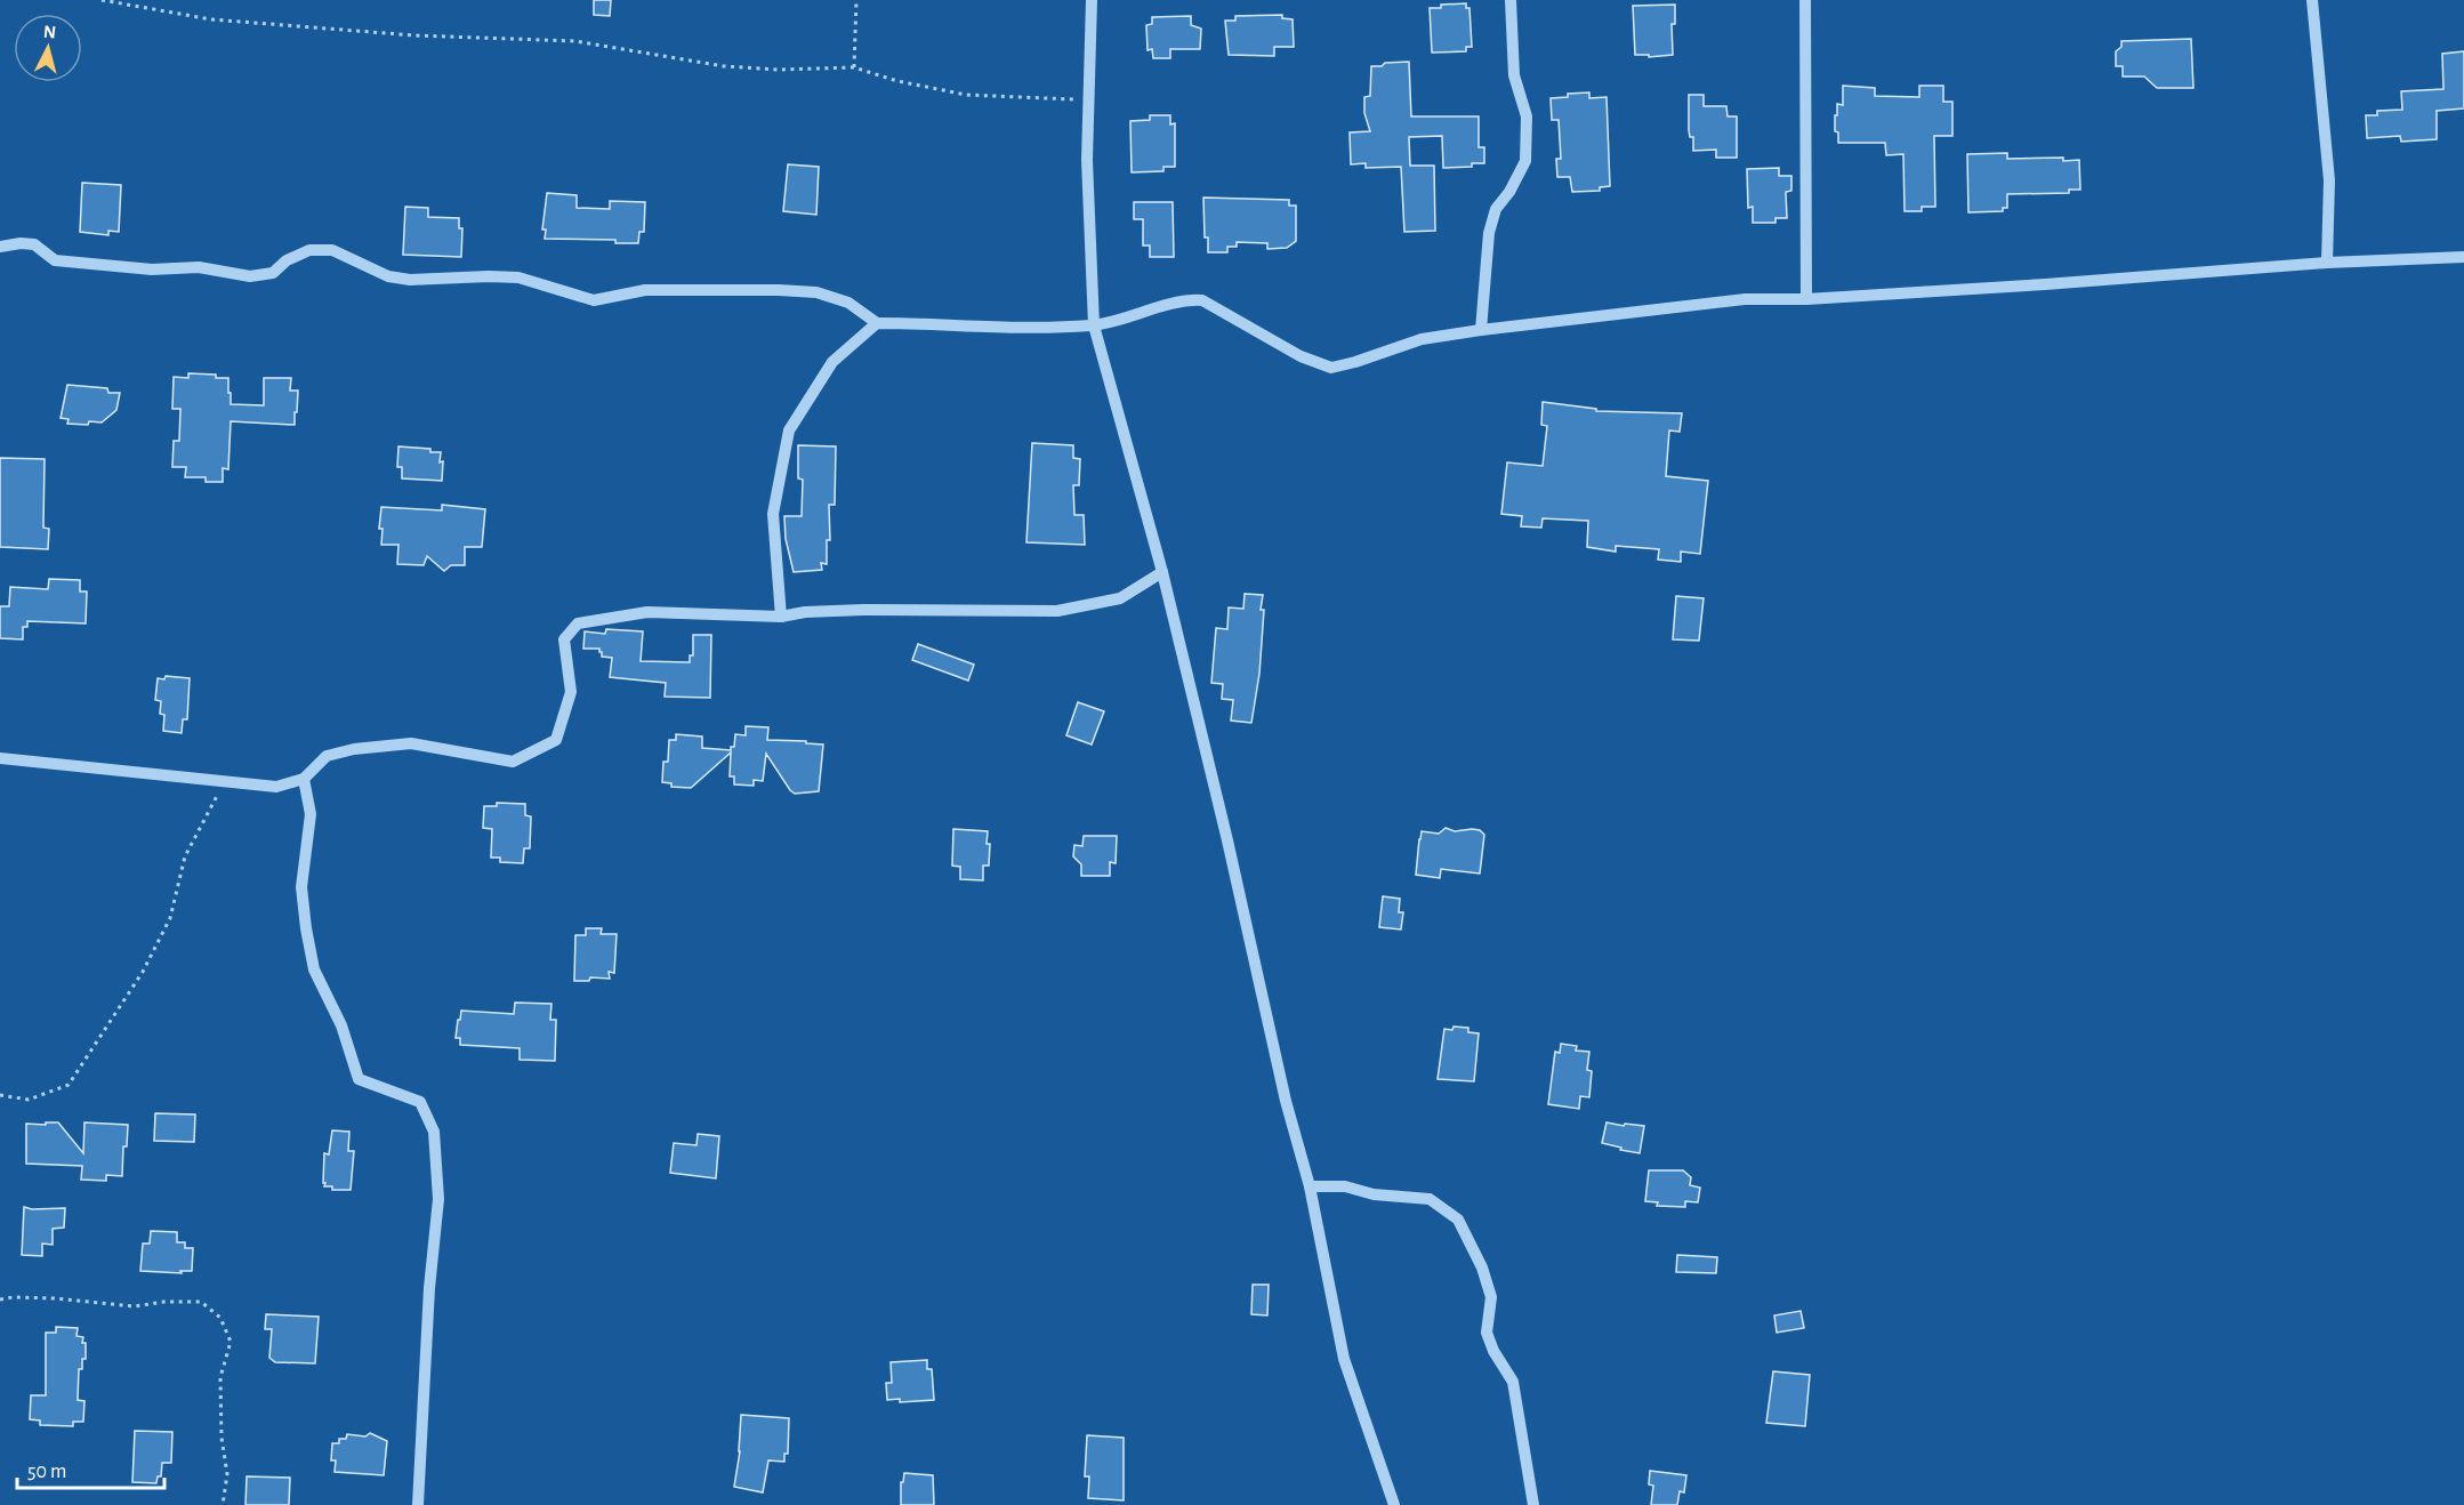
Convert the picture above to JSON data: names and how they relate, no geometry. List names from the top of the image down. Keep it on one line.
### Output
{"scale_bar":"50 m","north":"top"}
